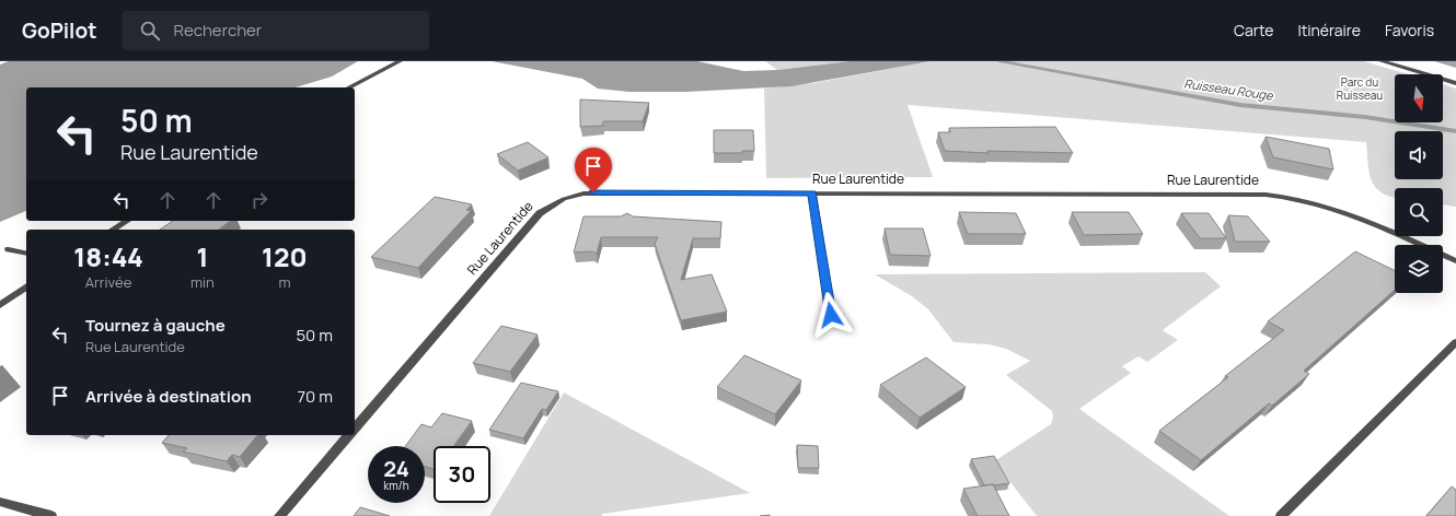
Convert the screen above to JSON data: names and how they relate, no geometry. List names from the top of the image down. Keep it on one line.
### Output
{"streets":{"street":["Rue Laurentide"]},"water":["Ruisseau Rouge"],"parks":["Parc du Ruisseau"],"north":"bottom","page":{"header":"GoPilot","search":"Rechercher","nav":["Carte","Itinéraire","Favoris"],"turn":["50 m","Rue Laurentide"],"eta":["18:44","Arrivée","1","min","120","m"],"list":[{"name":"Tournez à gauche","note":"Rue Laurentide","value":"50 m"},{"name":"Arrivée à destination","value":"70 m"}],"speed":"24 km/h","limit":"30"}}
